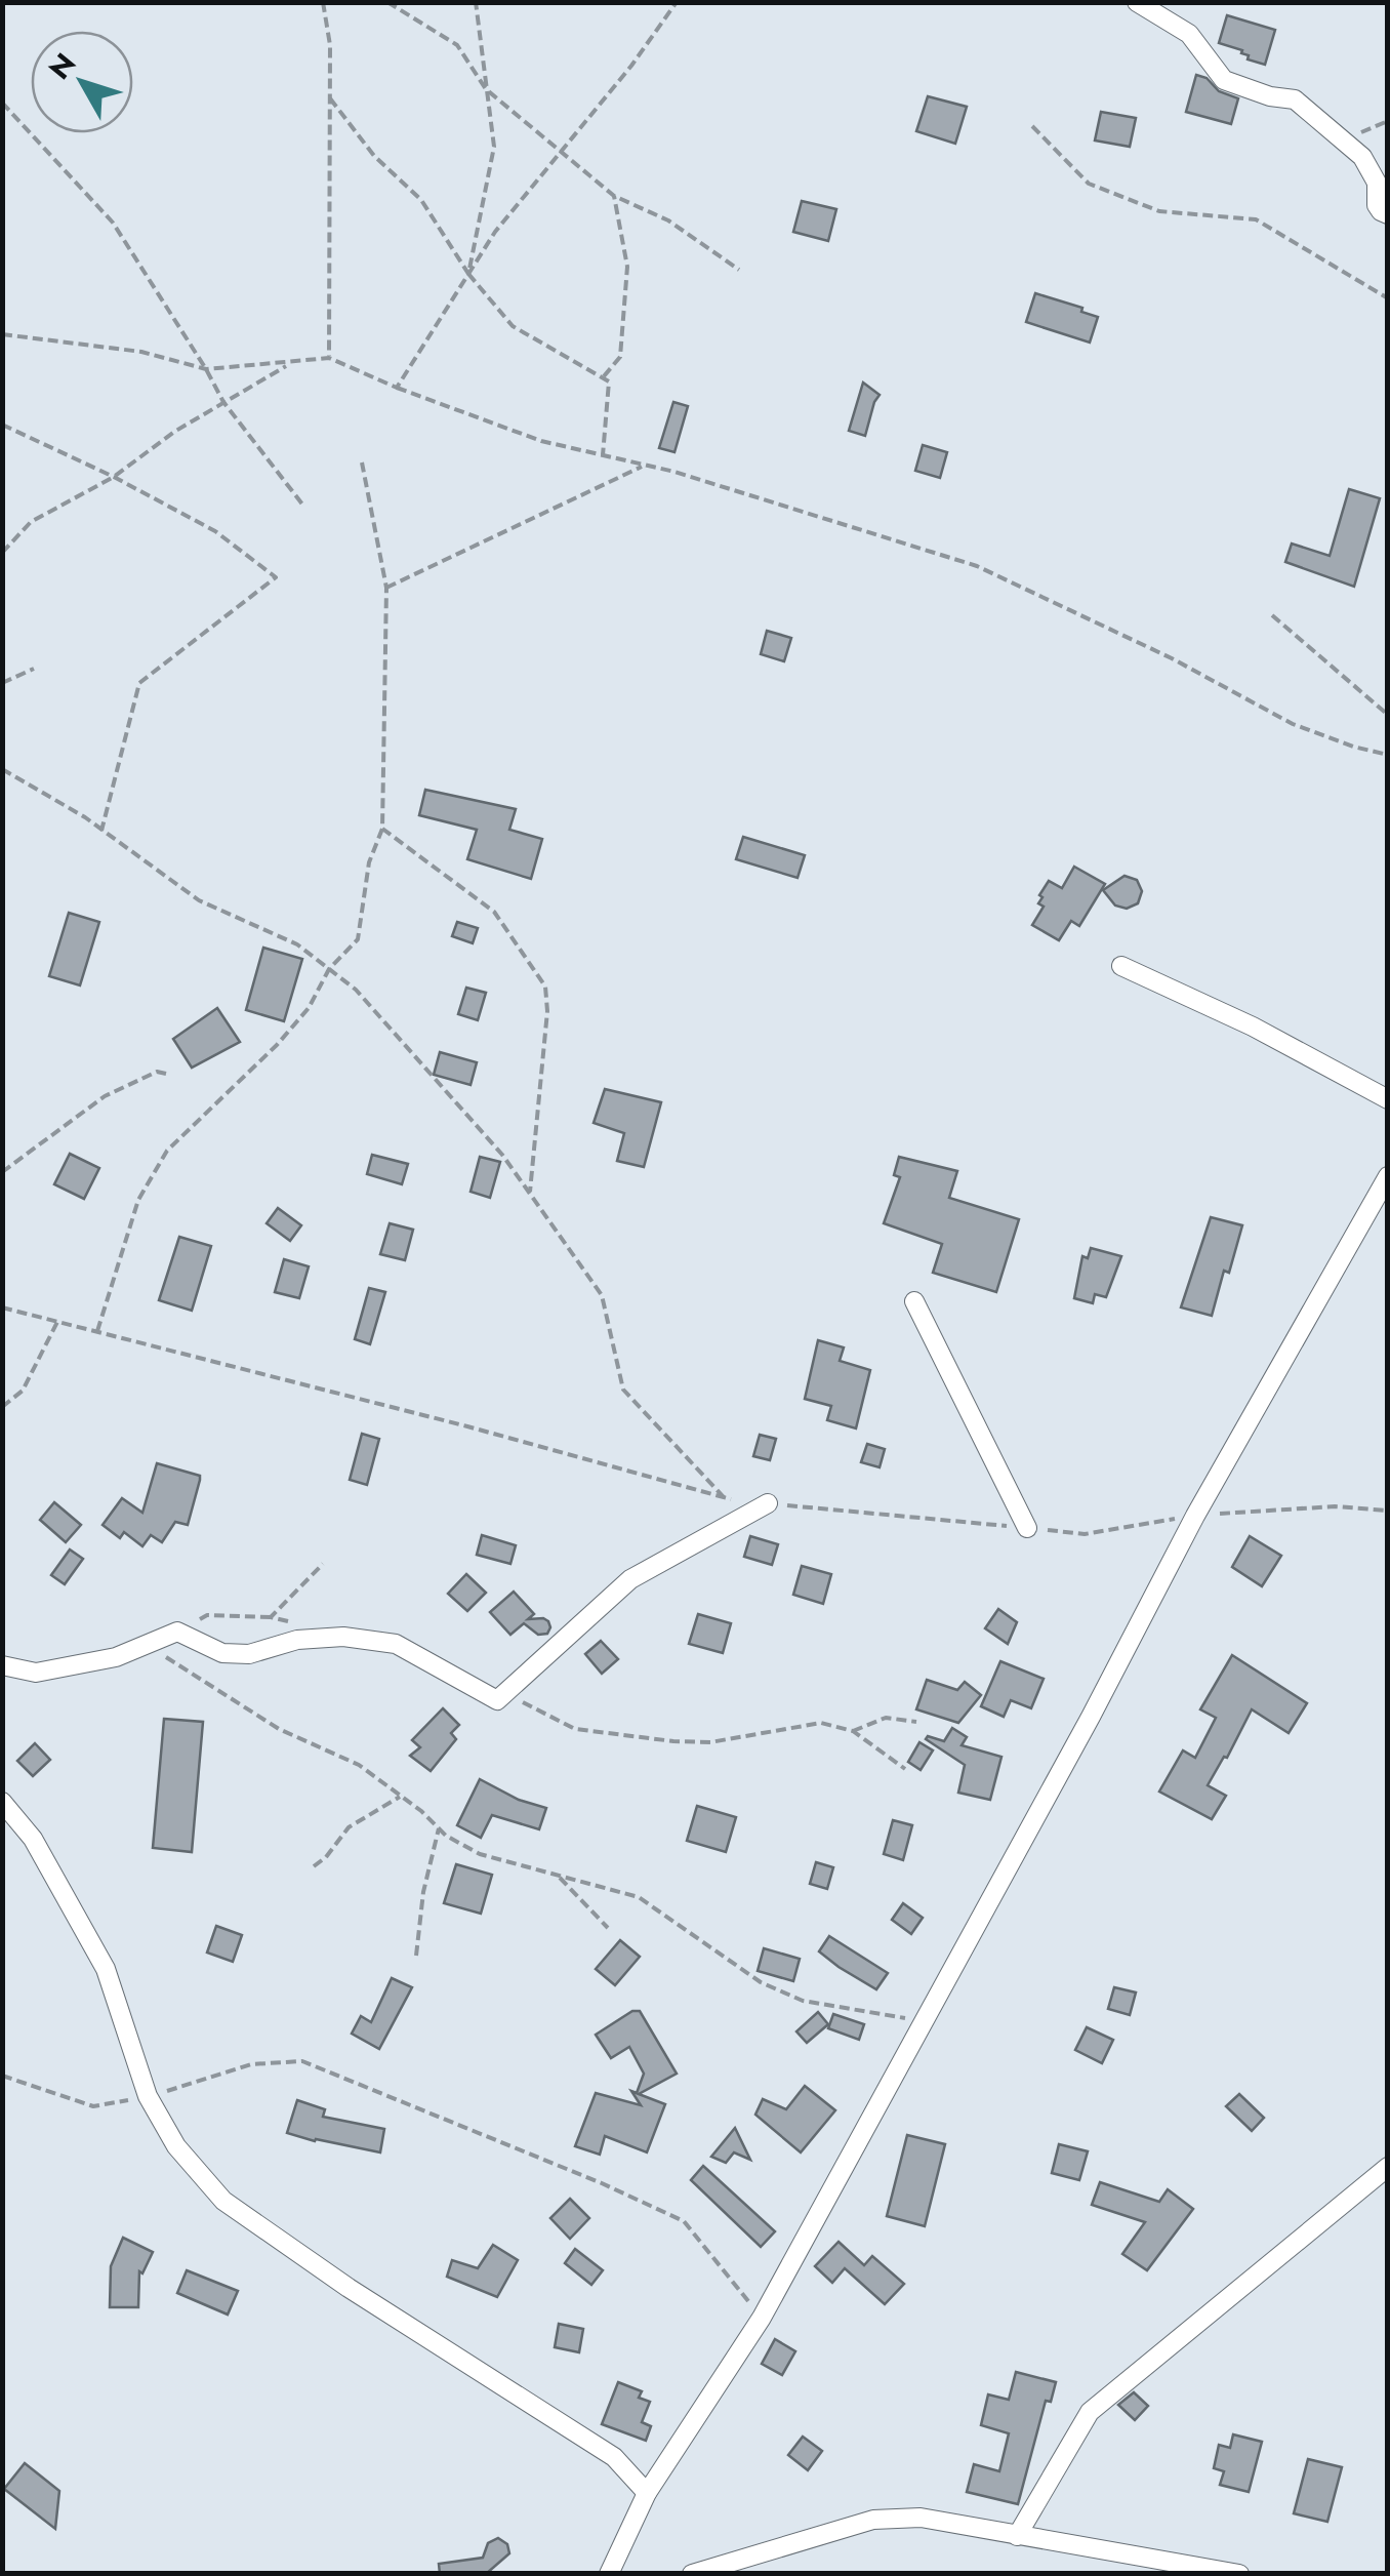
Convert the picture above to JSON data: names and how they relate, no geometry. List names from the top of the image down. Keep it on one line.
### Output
{"north":"top left"}
